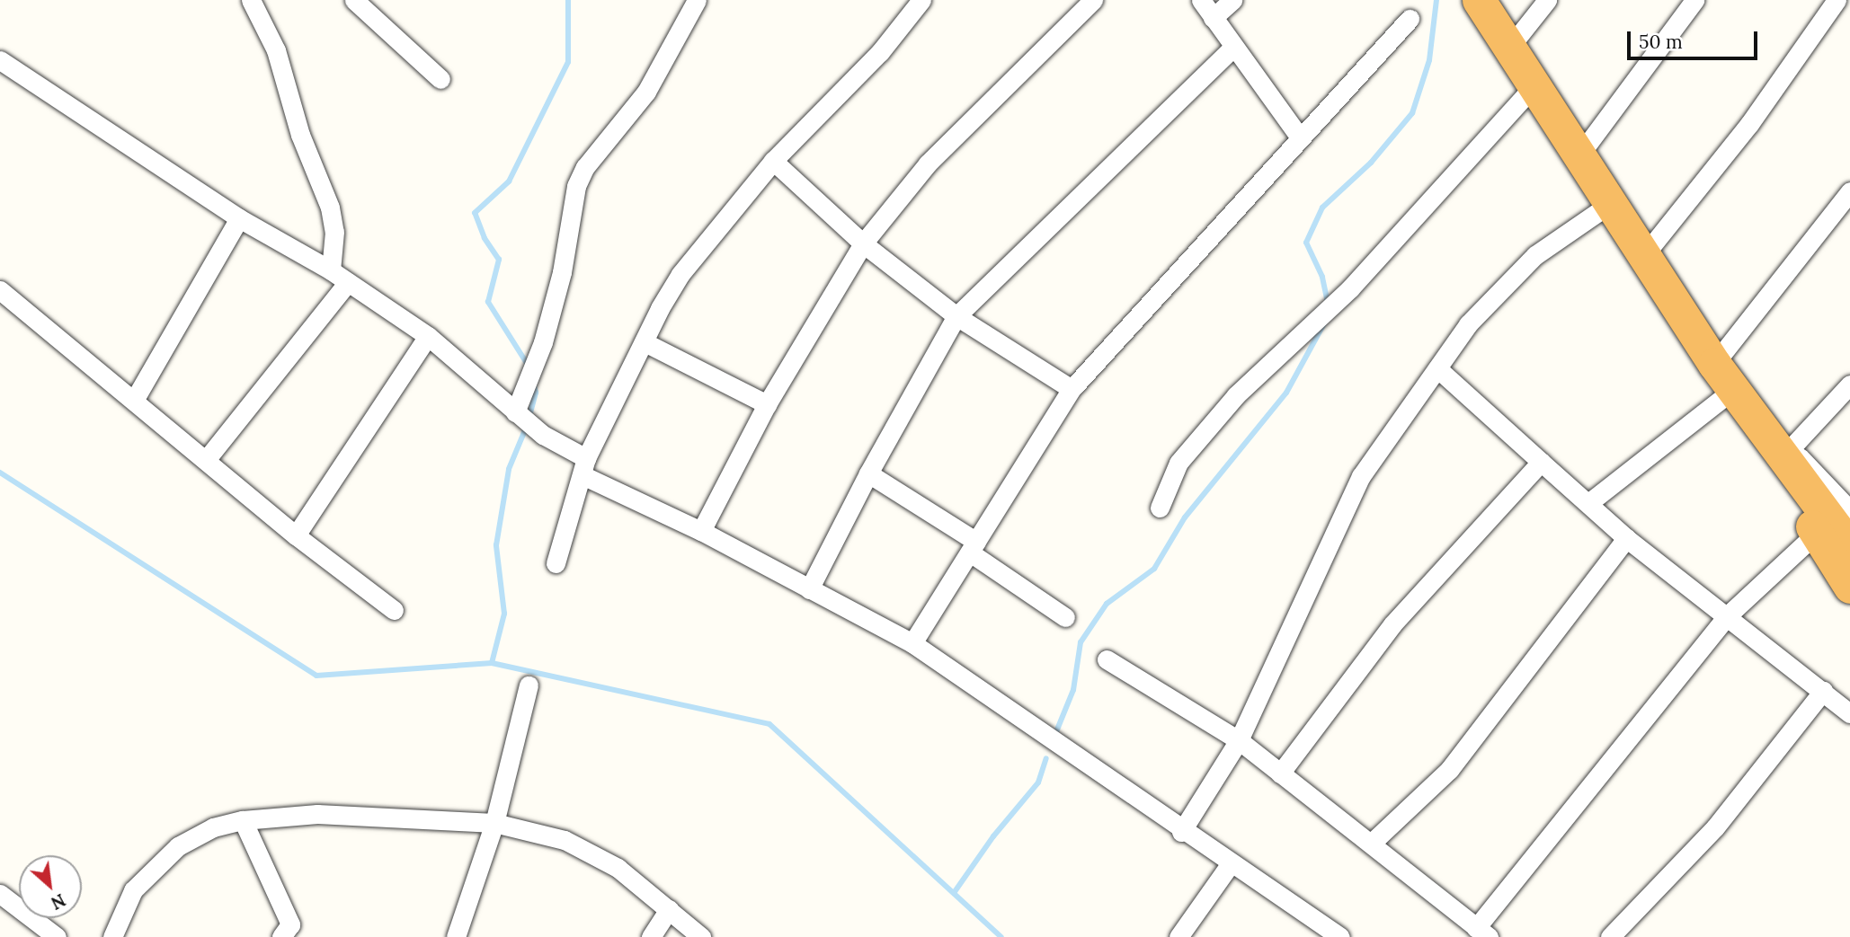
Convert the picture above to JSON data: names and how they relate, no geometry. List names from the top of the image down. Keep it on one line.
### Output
{"scale_bar":"50 m","north":"bottom right"}
